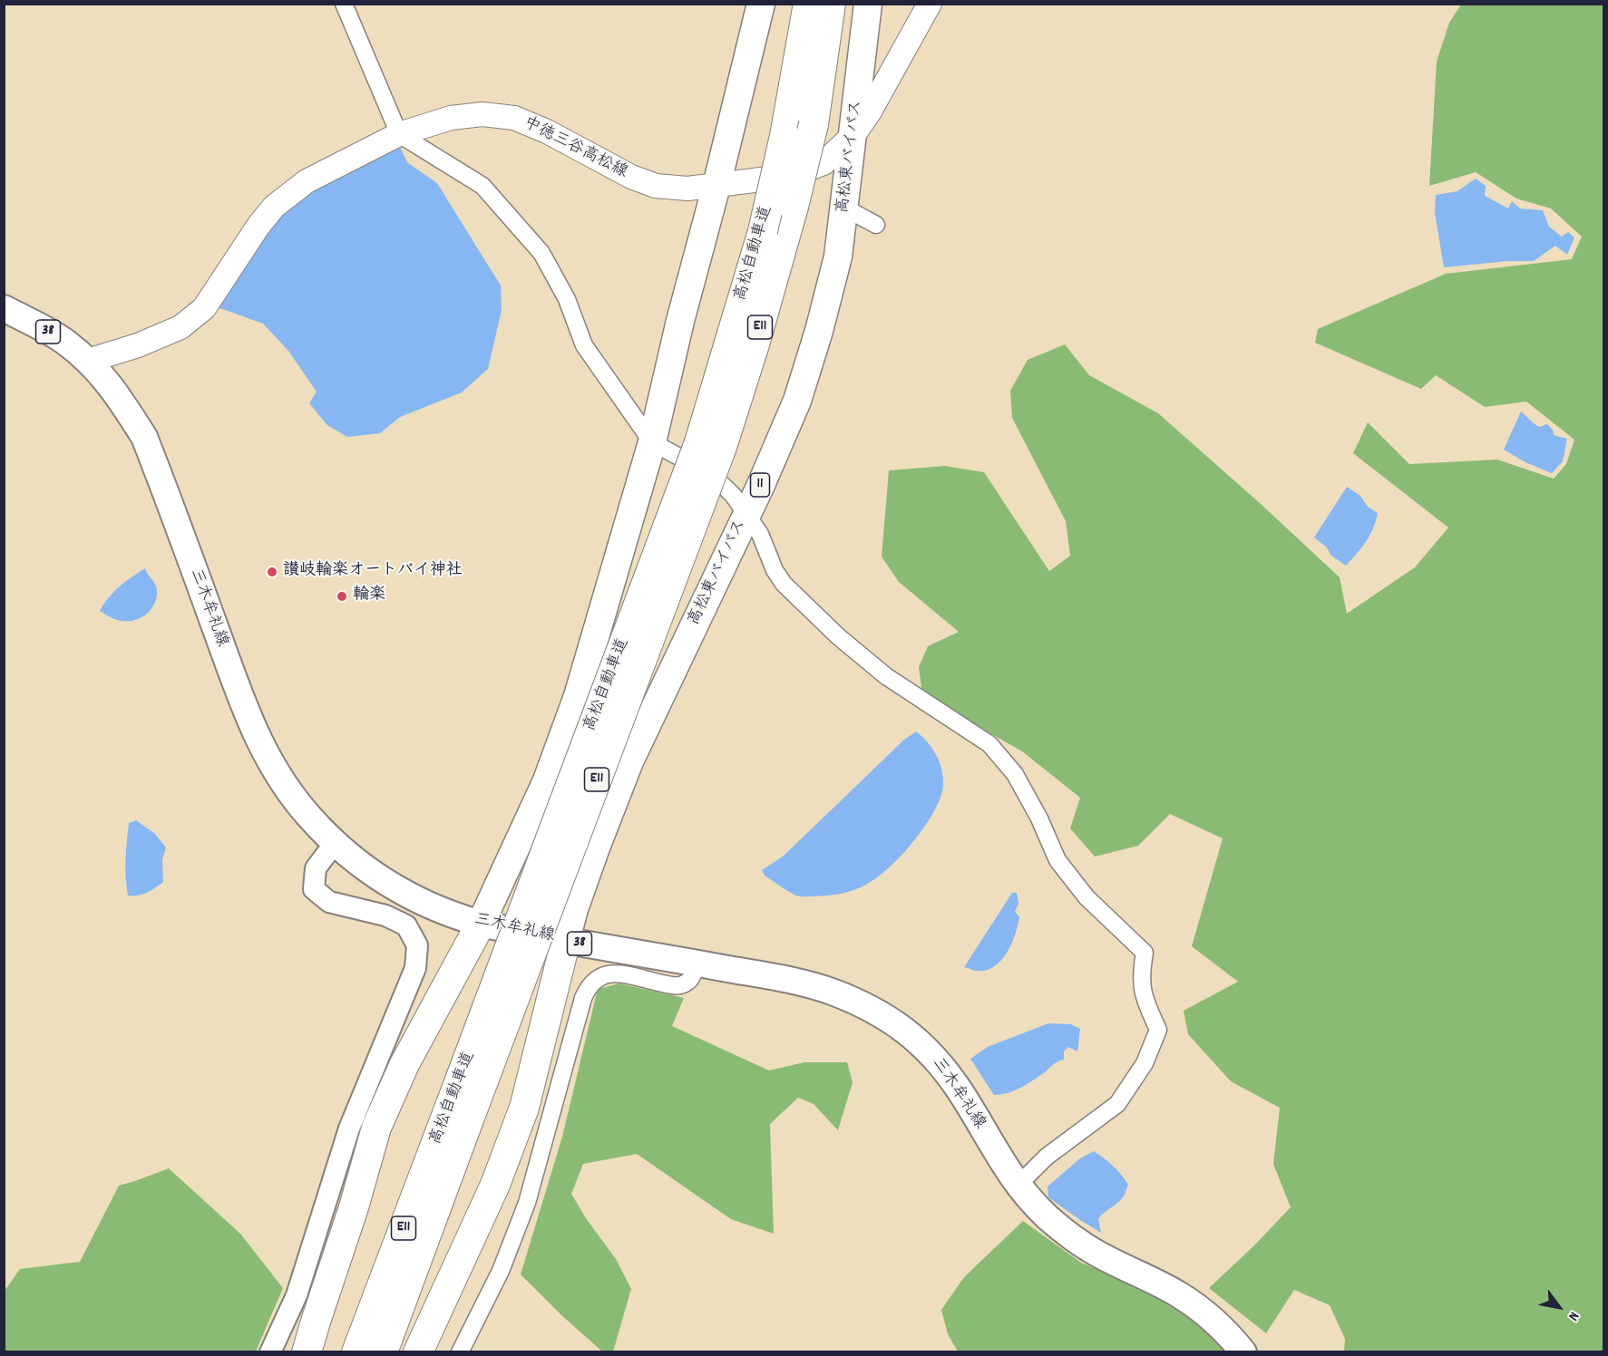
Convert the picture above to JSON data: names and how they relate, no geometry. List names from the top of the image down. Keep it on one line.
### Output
{"streets":{"highway":["高松東バイパス","高松自動車道","E11","11"],"main road":["中徳三谷高松線","38","三木牟礼線"]},"crossings":[["中徳三谷高松線","高松東バイパス"],["中徳三谷高松線","三木牟礼線"],["高松東バイパス","三木牟礼線"]],"places":["讃岐輪楽オートバイ神社","輪楽"],"north":"bottom right"}
